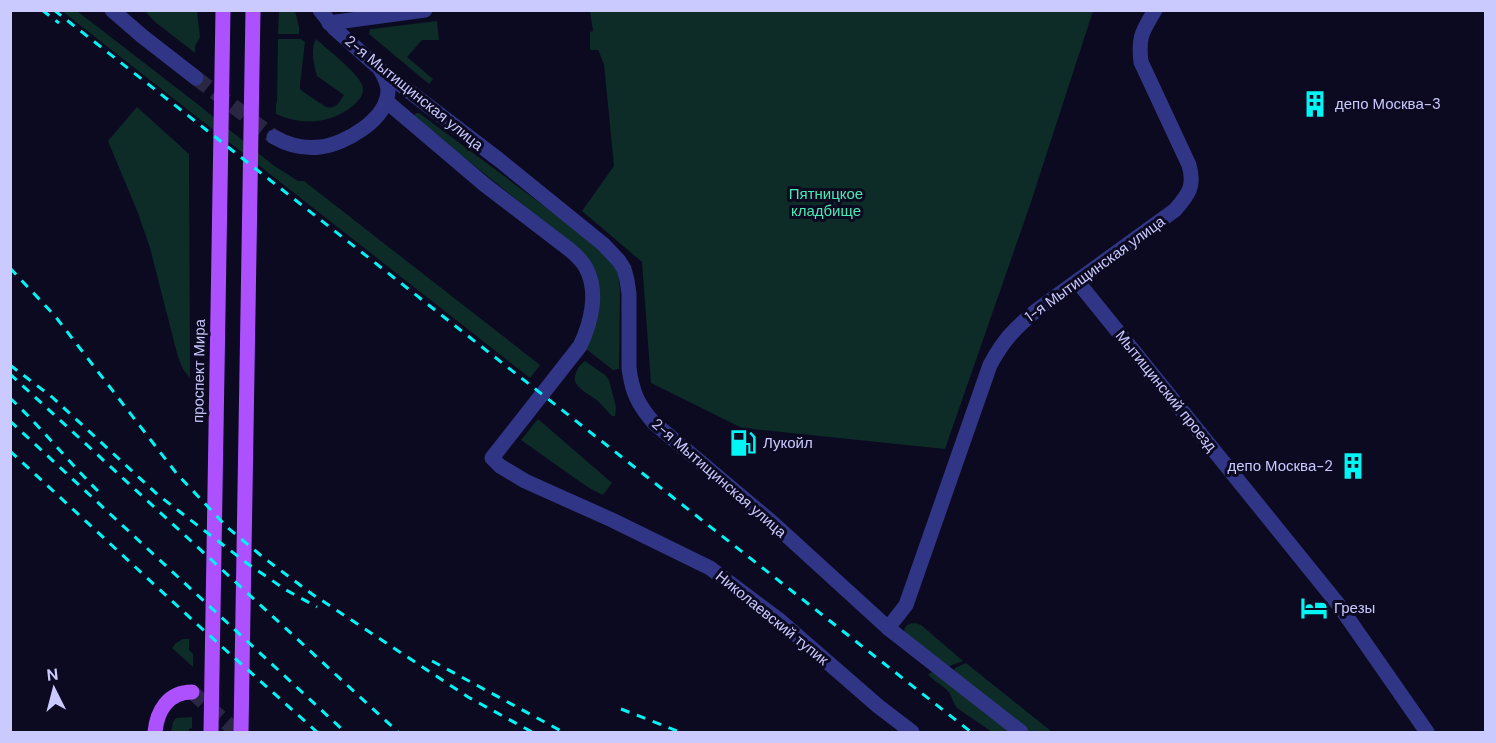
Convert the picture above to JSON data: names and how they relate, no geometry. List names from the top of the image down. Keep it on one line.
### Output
{"streets":{"main road":["проспект Мира"],"street":["2-я Мытищинская улица","1-я Мытищинская улица","Мытищинский проезд","Николаевский тупик"]},"crossings":[["2-я Мытищинская улица","1-я Мытищинская улица"],["1-я Мытищинская улица","Мытищинский проезд"]],"parks":["Пятницкое кладбище"],"places":{"building":["депо Москва-3","депо Москва-2"],"fuel station":["Лукойл"],"hotel":["Грезы"]},"north":"top"}
